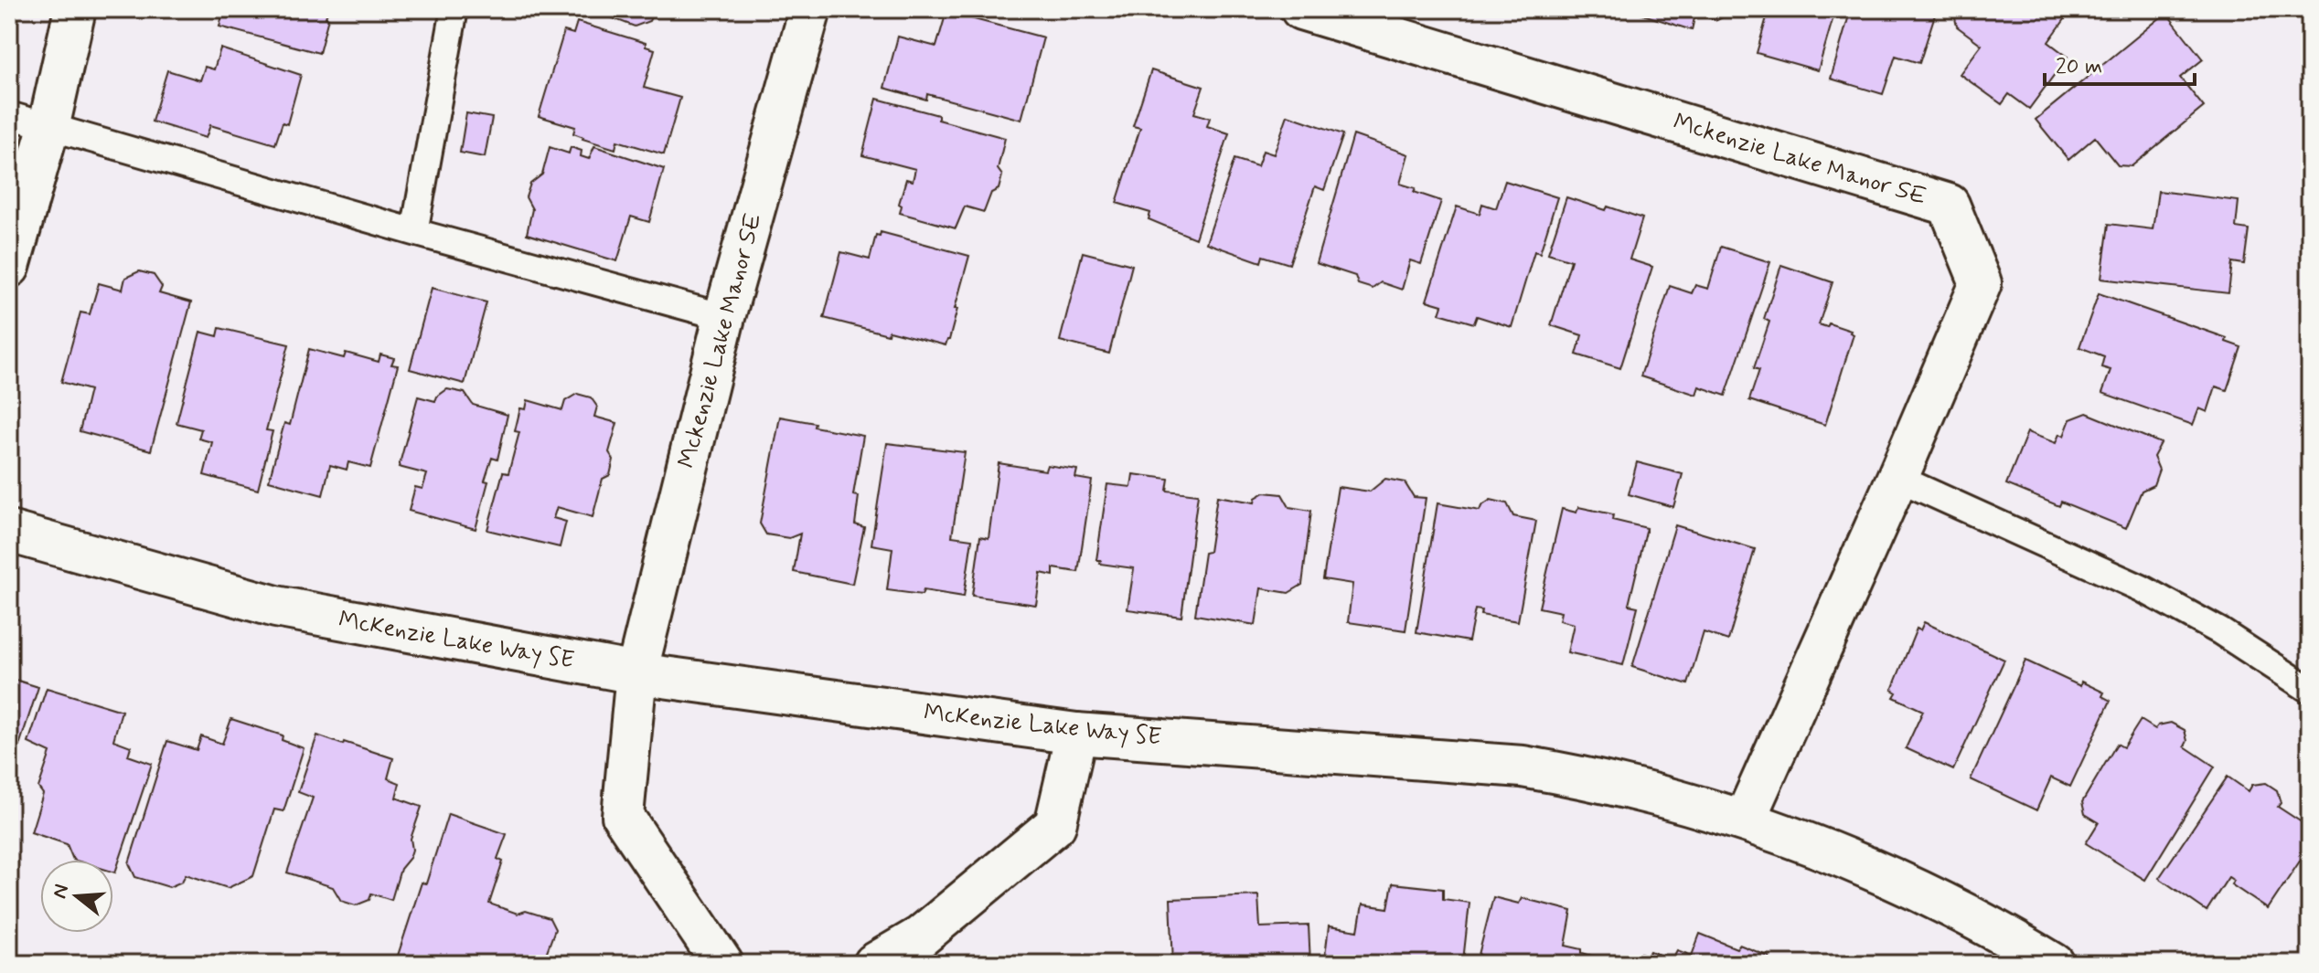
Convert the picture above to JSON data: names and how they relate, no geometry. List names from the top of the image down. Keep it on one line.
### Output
{"streets":{"street":["Mckenzie Lake Manor SE","McKenzie Lake Way SE"]},"crossings":[["Mckenzie Lake Manor SE","McKenzie Lake Way SE"]],"scale_bar":"20 m","north":"left"}
